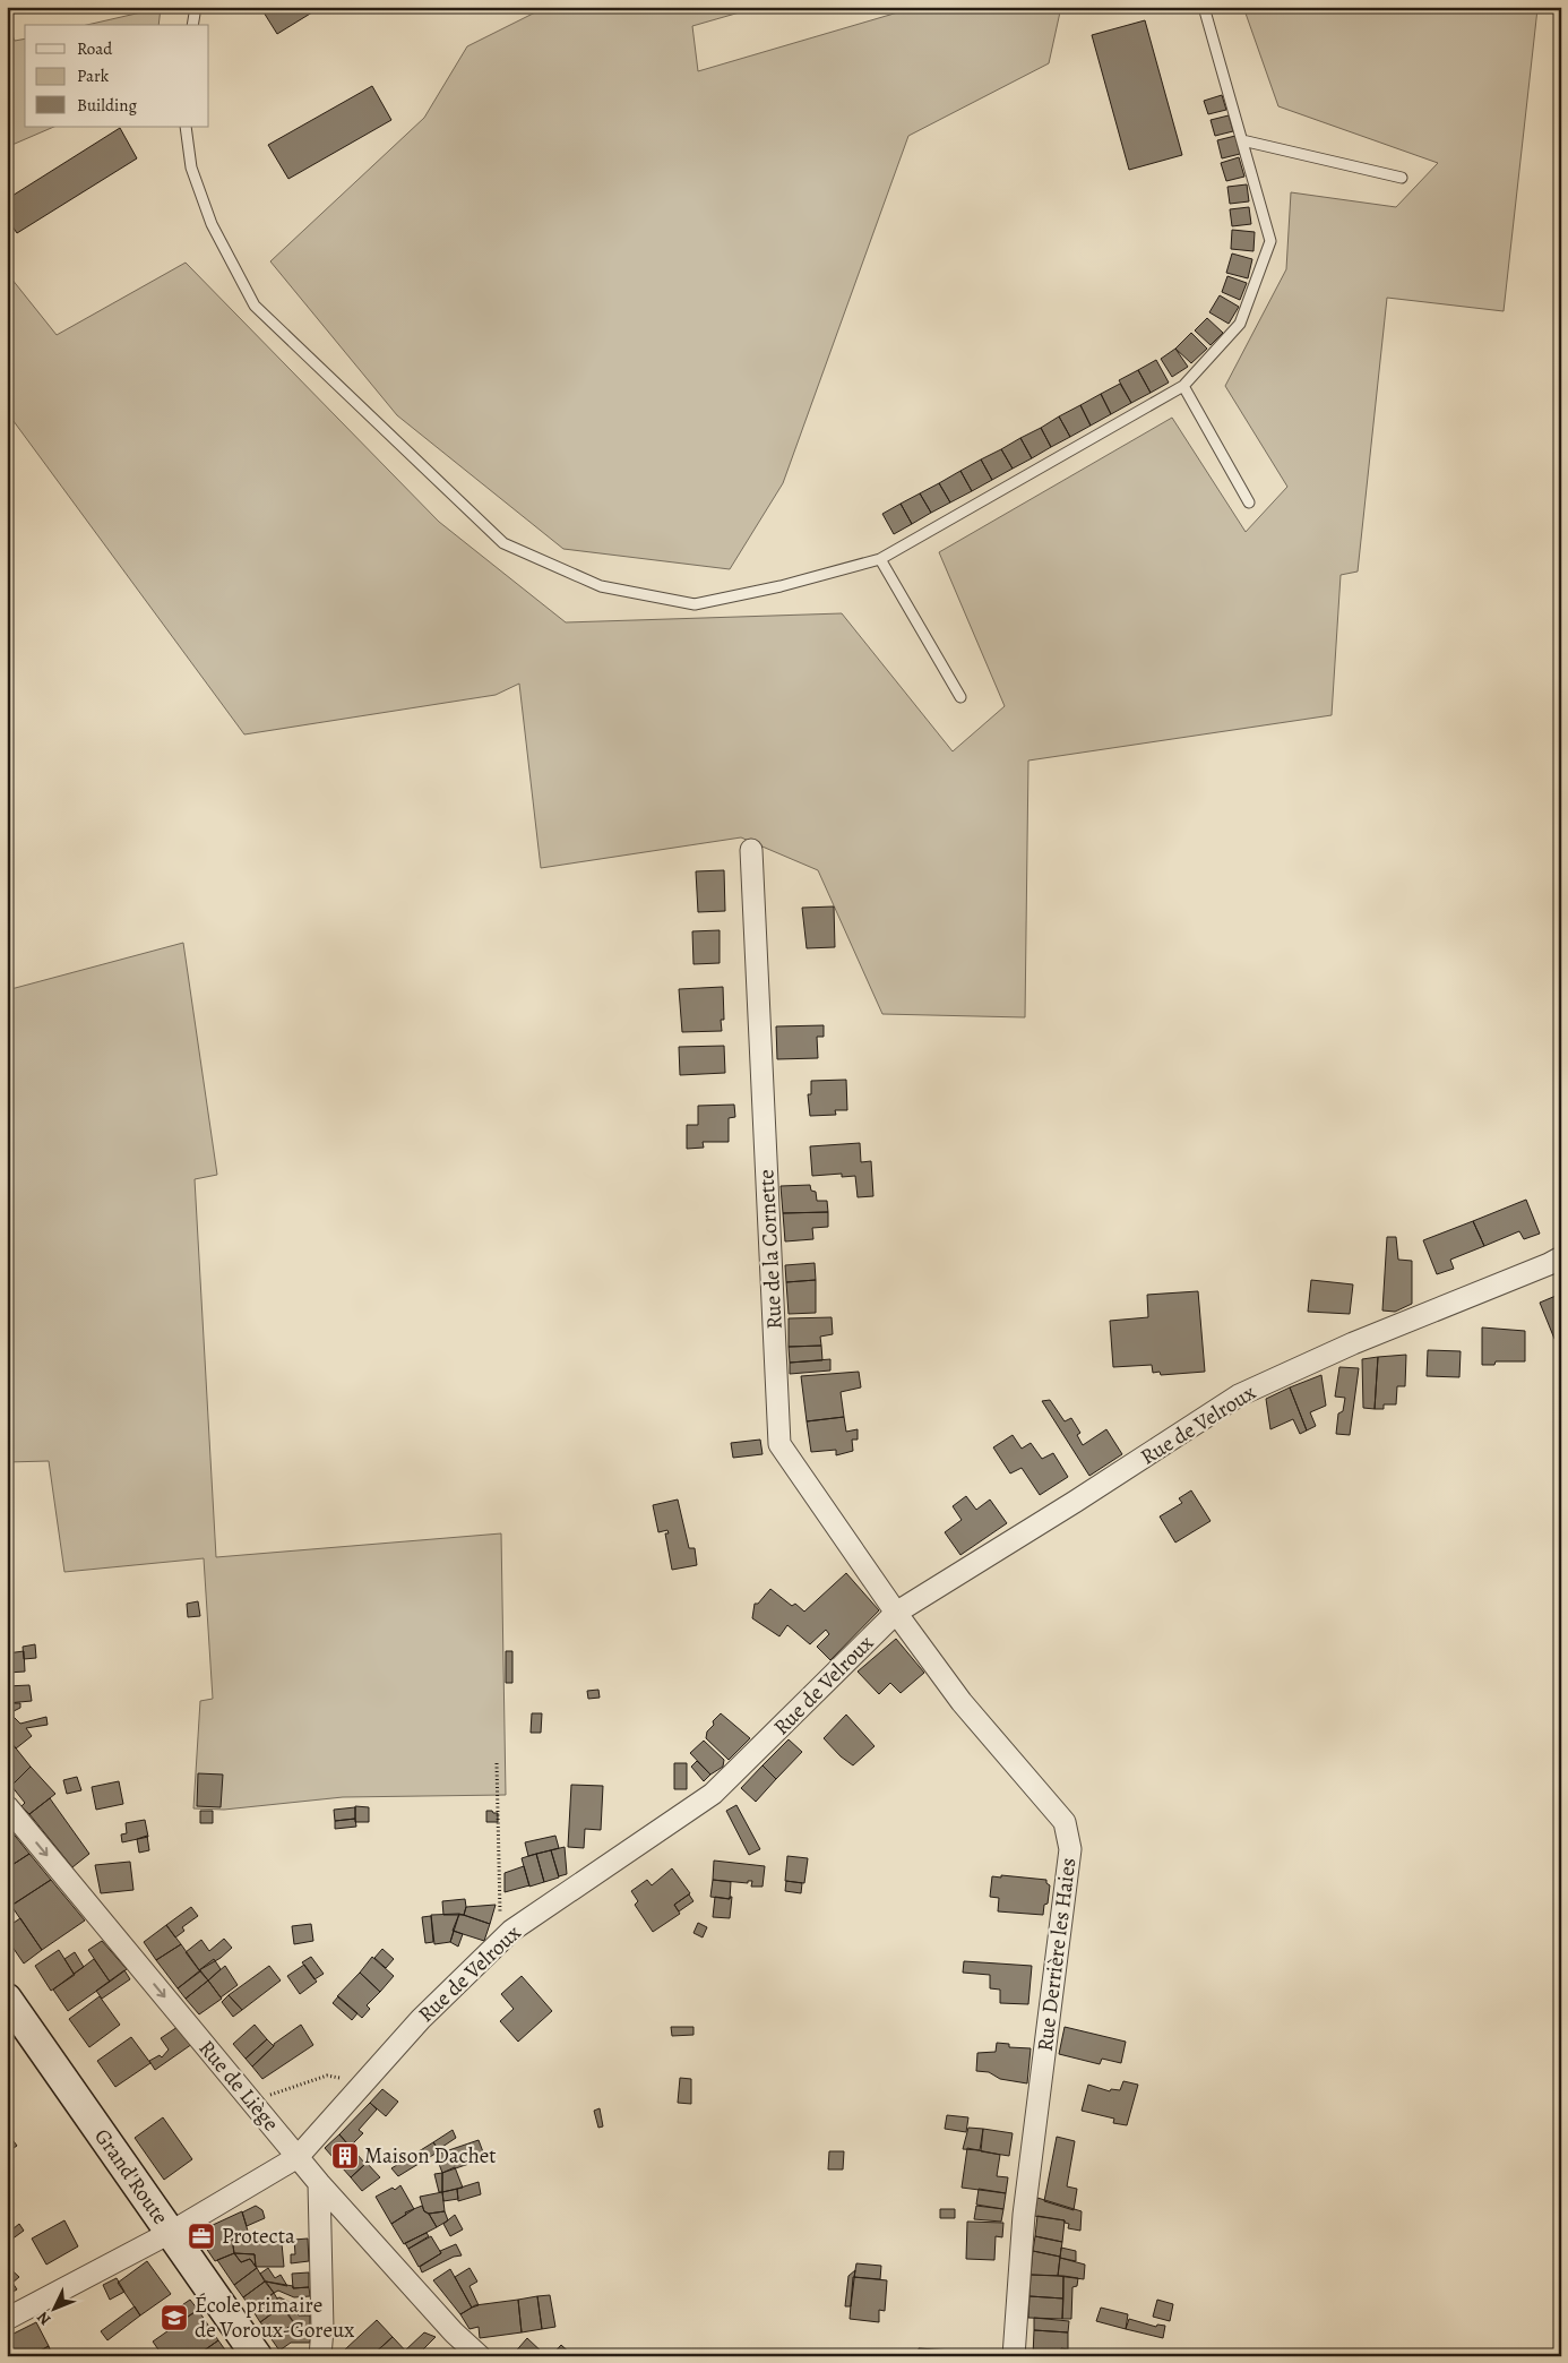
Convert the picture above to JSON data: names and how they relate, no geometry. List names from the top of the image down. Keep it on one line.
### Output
{"streets":{"main road":["Grand'Route"],"street":["Rue de la Cornette","Rue de Velroux","Rue Derrière les Haies","Rue de Liège"]},"crossings":[["Rue de la Cornette","Rue de Velroux"],["Rue de la Cornette","Rue Derrière les Haies"],["Rue de Velroux","Rue Derrière les Haies"],["Rue de Velroux","Rue de Liège"],["Rue de Velroux","Grand'Route"]],"one_way":["Rue de Liège"],"places":{"building":["Maison Dachet"],"office":["Protecta"],"school or university":["École primaire de Voroux-Goreux"]},"legend":["Road","Park","Building"],"north":"bottom left"}
